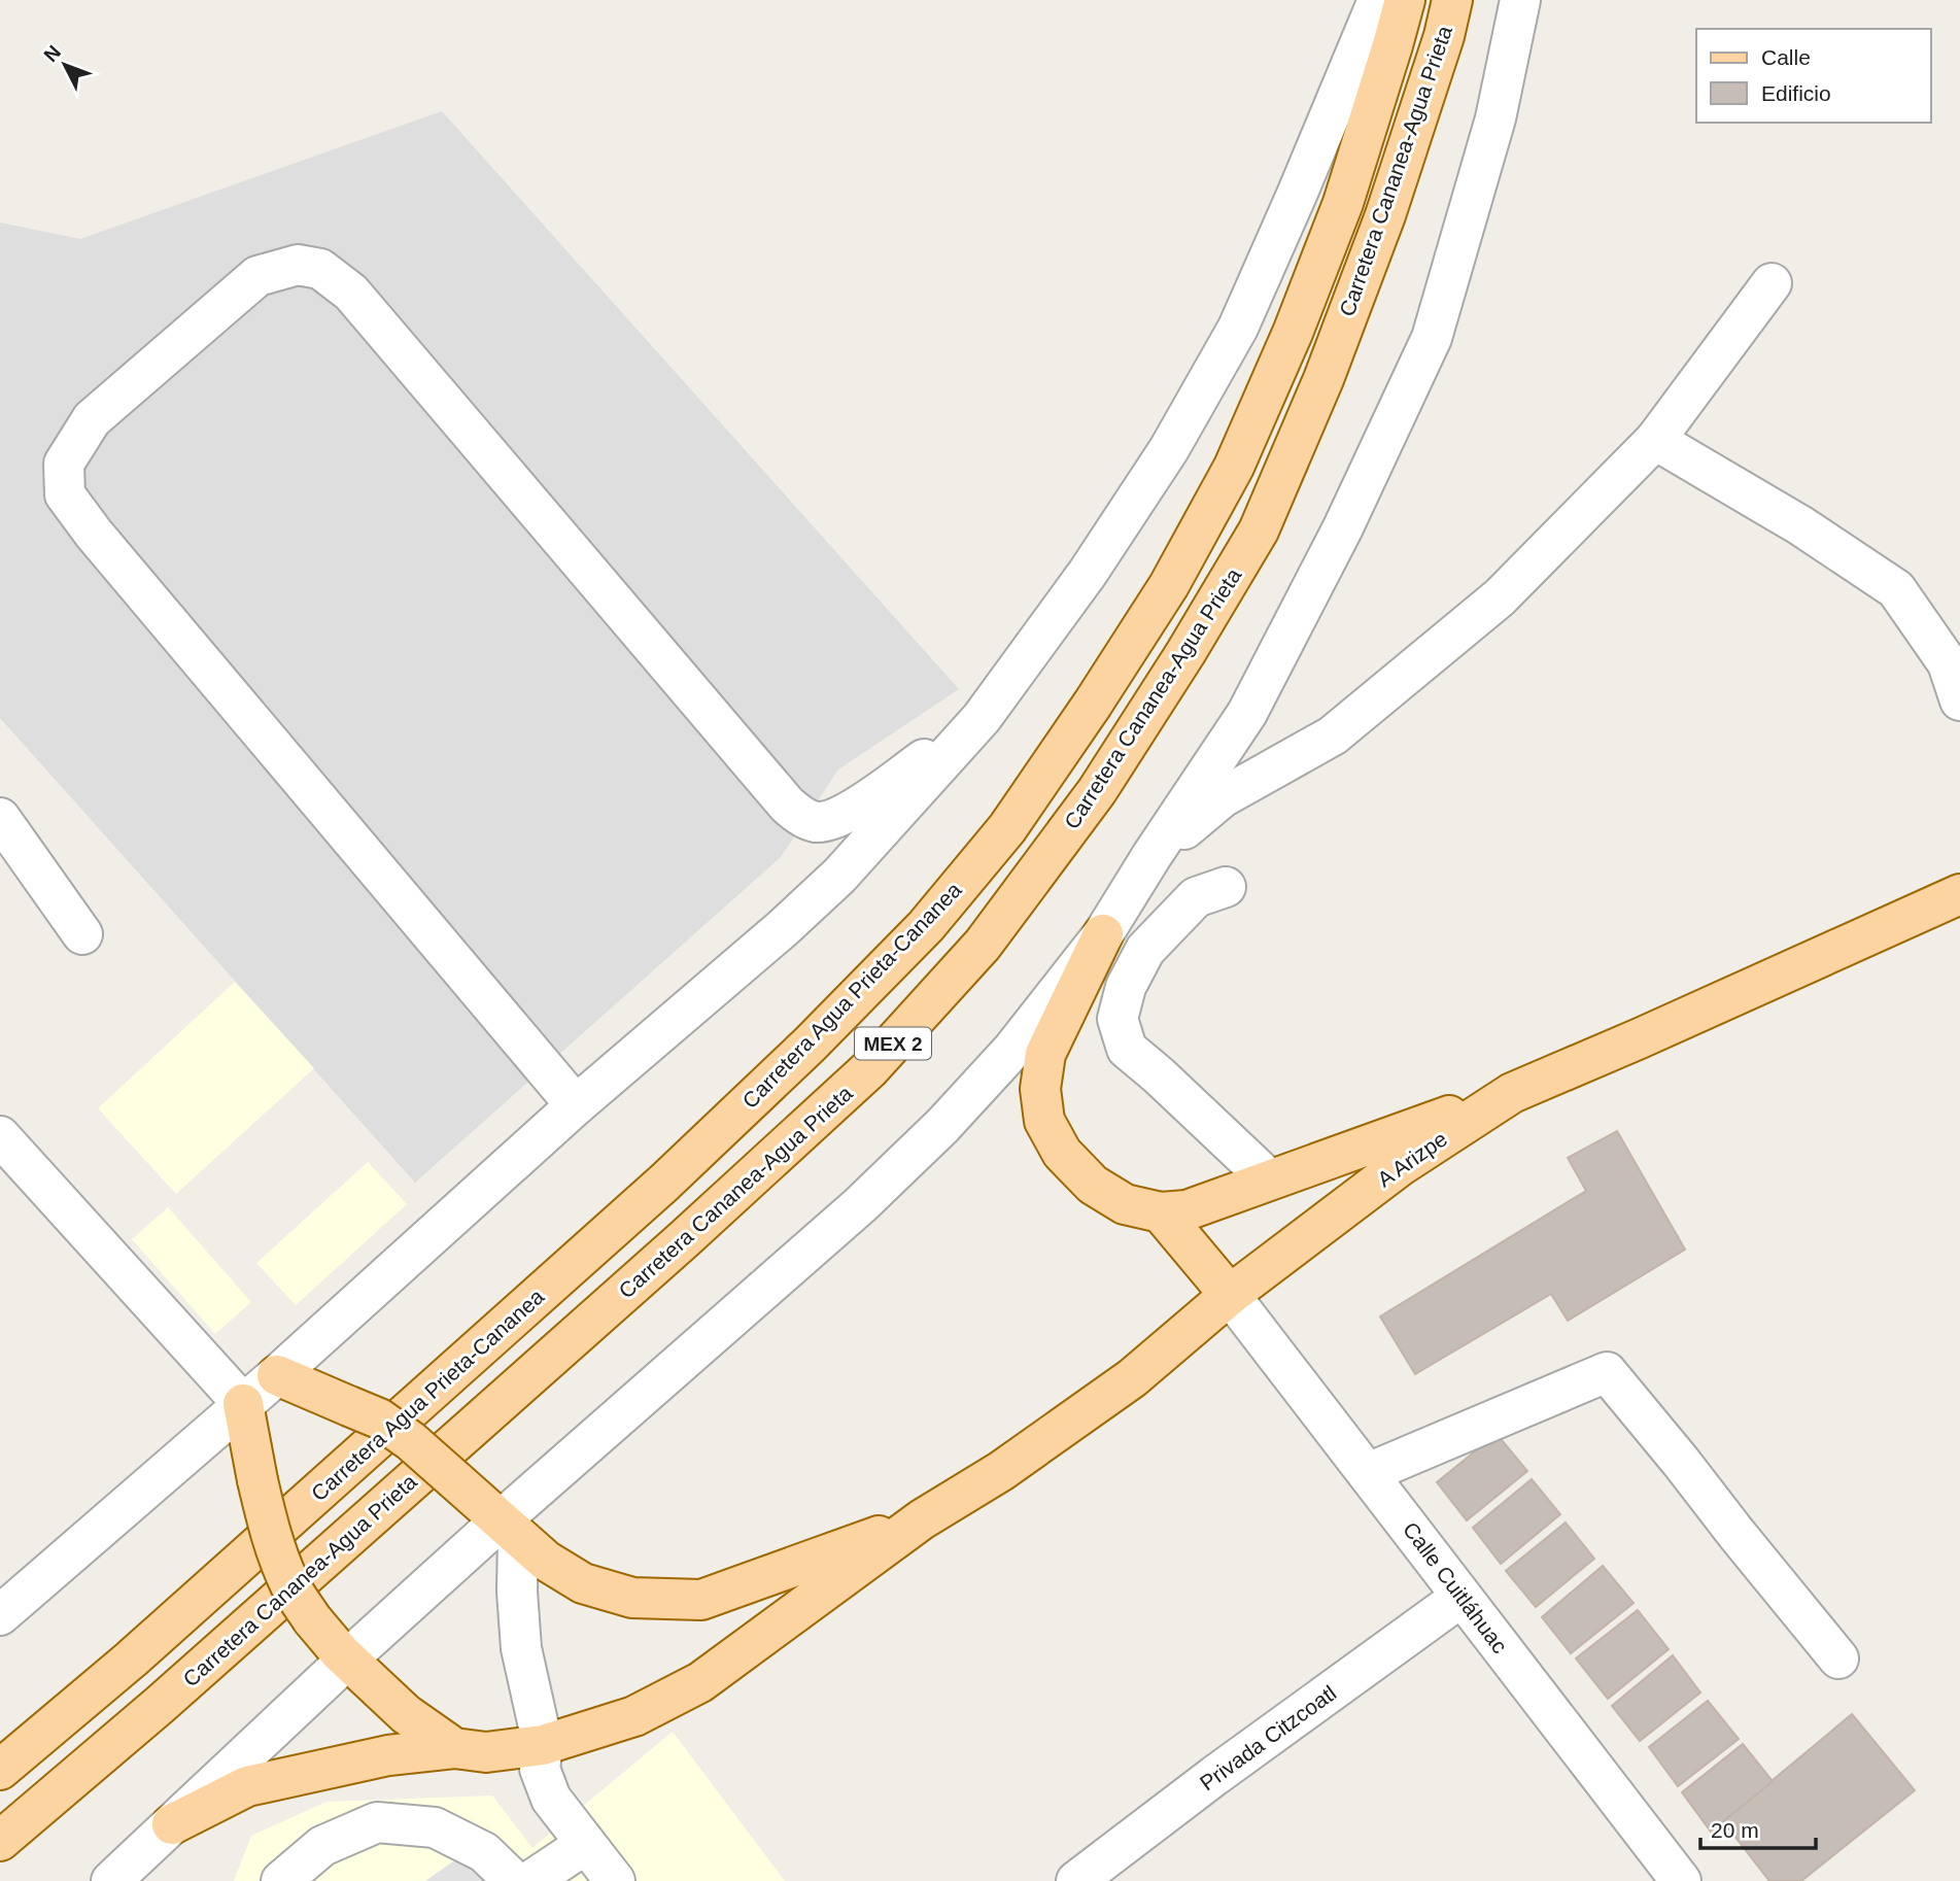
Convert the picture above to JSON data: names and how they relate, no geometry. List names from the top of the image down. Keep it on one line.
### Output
{"streets":{"main road":["Carretera Cananea-Agua Prieta","Carretera Agua Prieta-Cananea","MEX 2","A Arizpe"],"street":["Calle Cuitláhuac","Privada Citzcoatl"]},"crossings":[["A Arizpe","Calle Cuitláhuac"],["Calle Cuitláhuac","Privada Citzcoatl"]],"legend":["Calle","Edificio"],"scale_bar":"20 m","north":"top left"}
